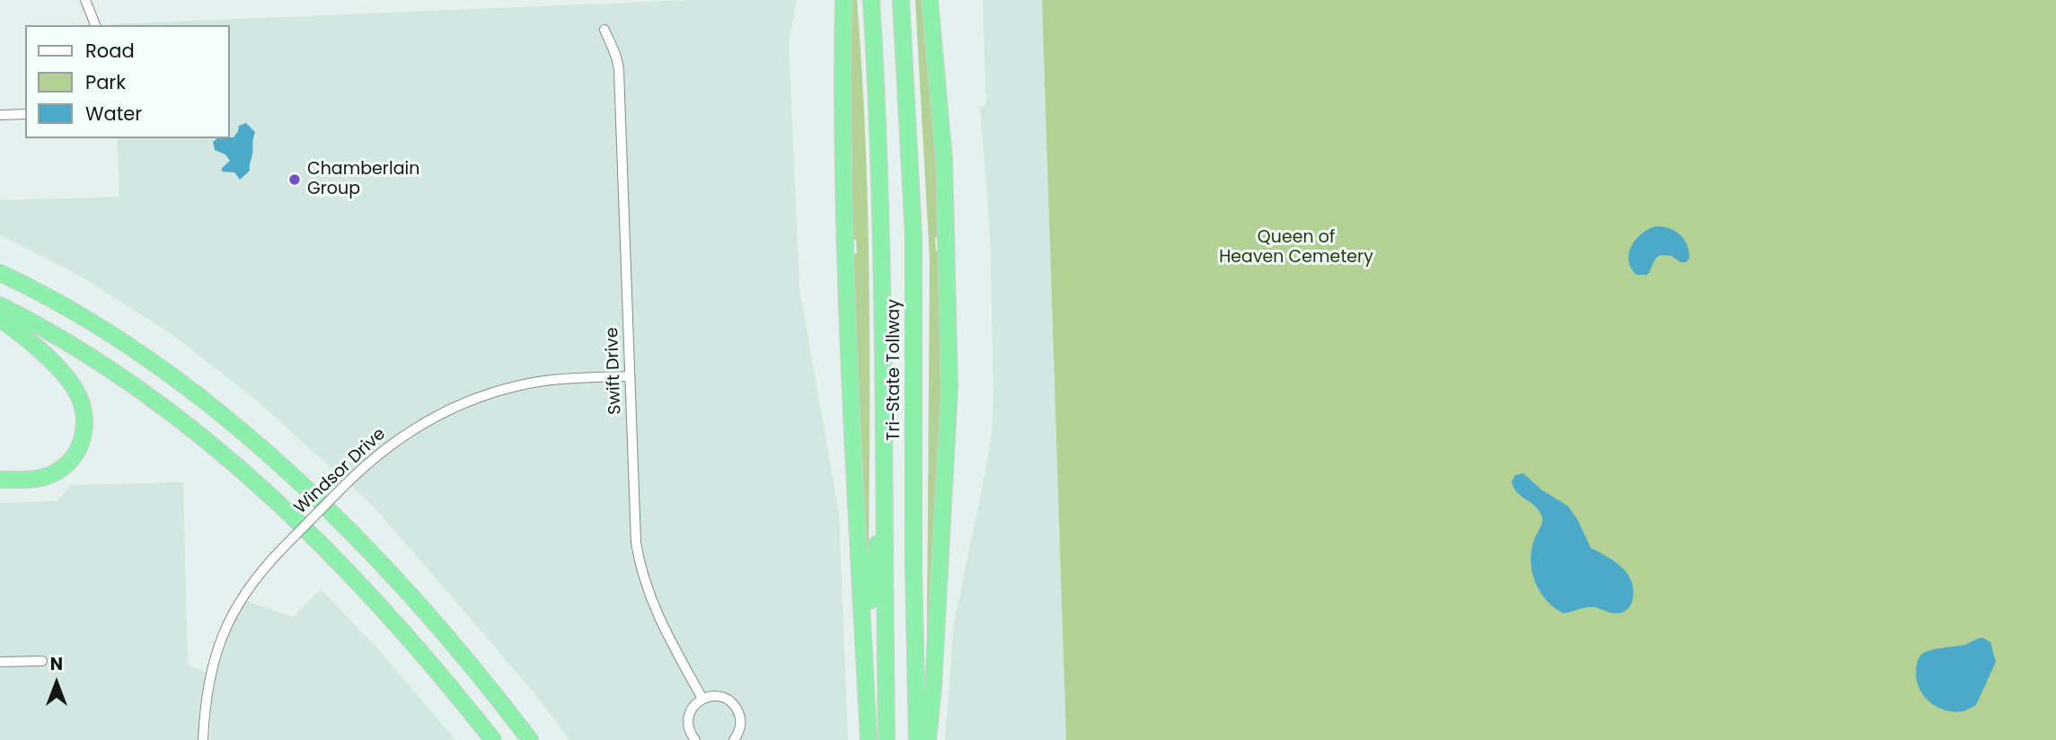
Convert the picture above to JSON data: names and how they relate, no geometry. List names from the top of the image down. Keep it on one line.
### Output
{"streets":{"highway":["Tri-State Tollway"],"street":["Swift Drive","Windsor Drive"]},"crossings":[["Swift Drive","Windsor Drive"]],"parks":["Queen of Heaven Cemetery"],"places":["Chamberlain Group"],"legend":["Road","Park","Water"],"north":"top"}
